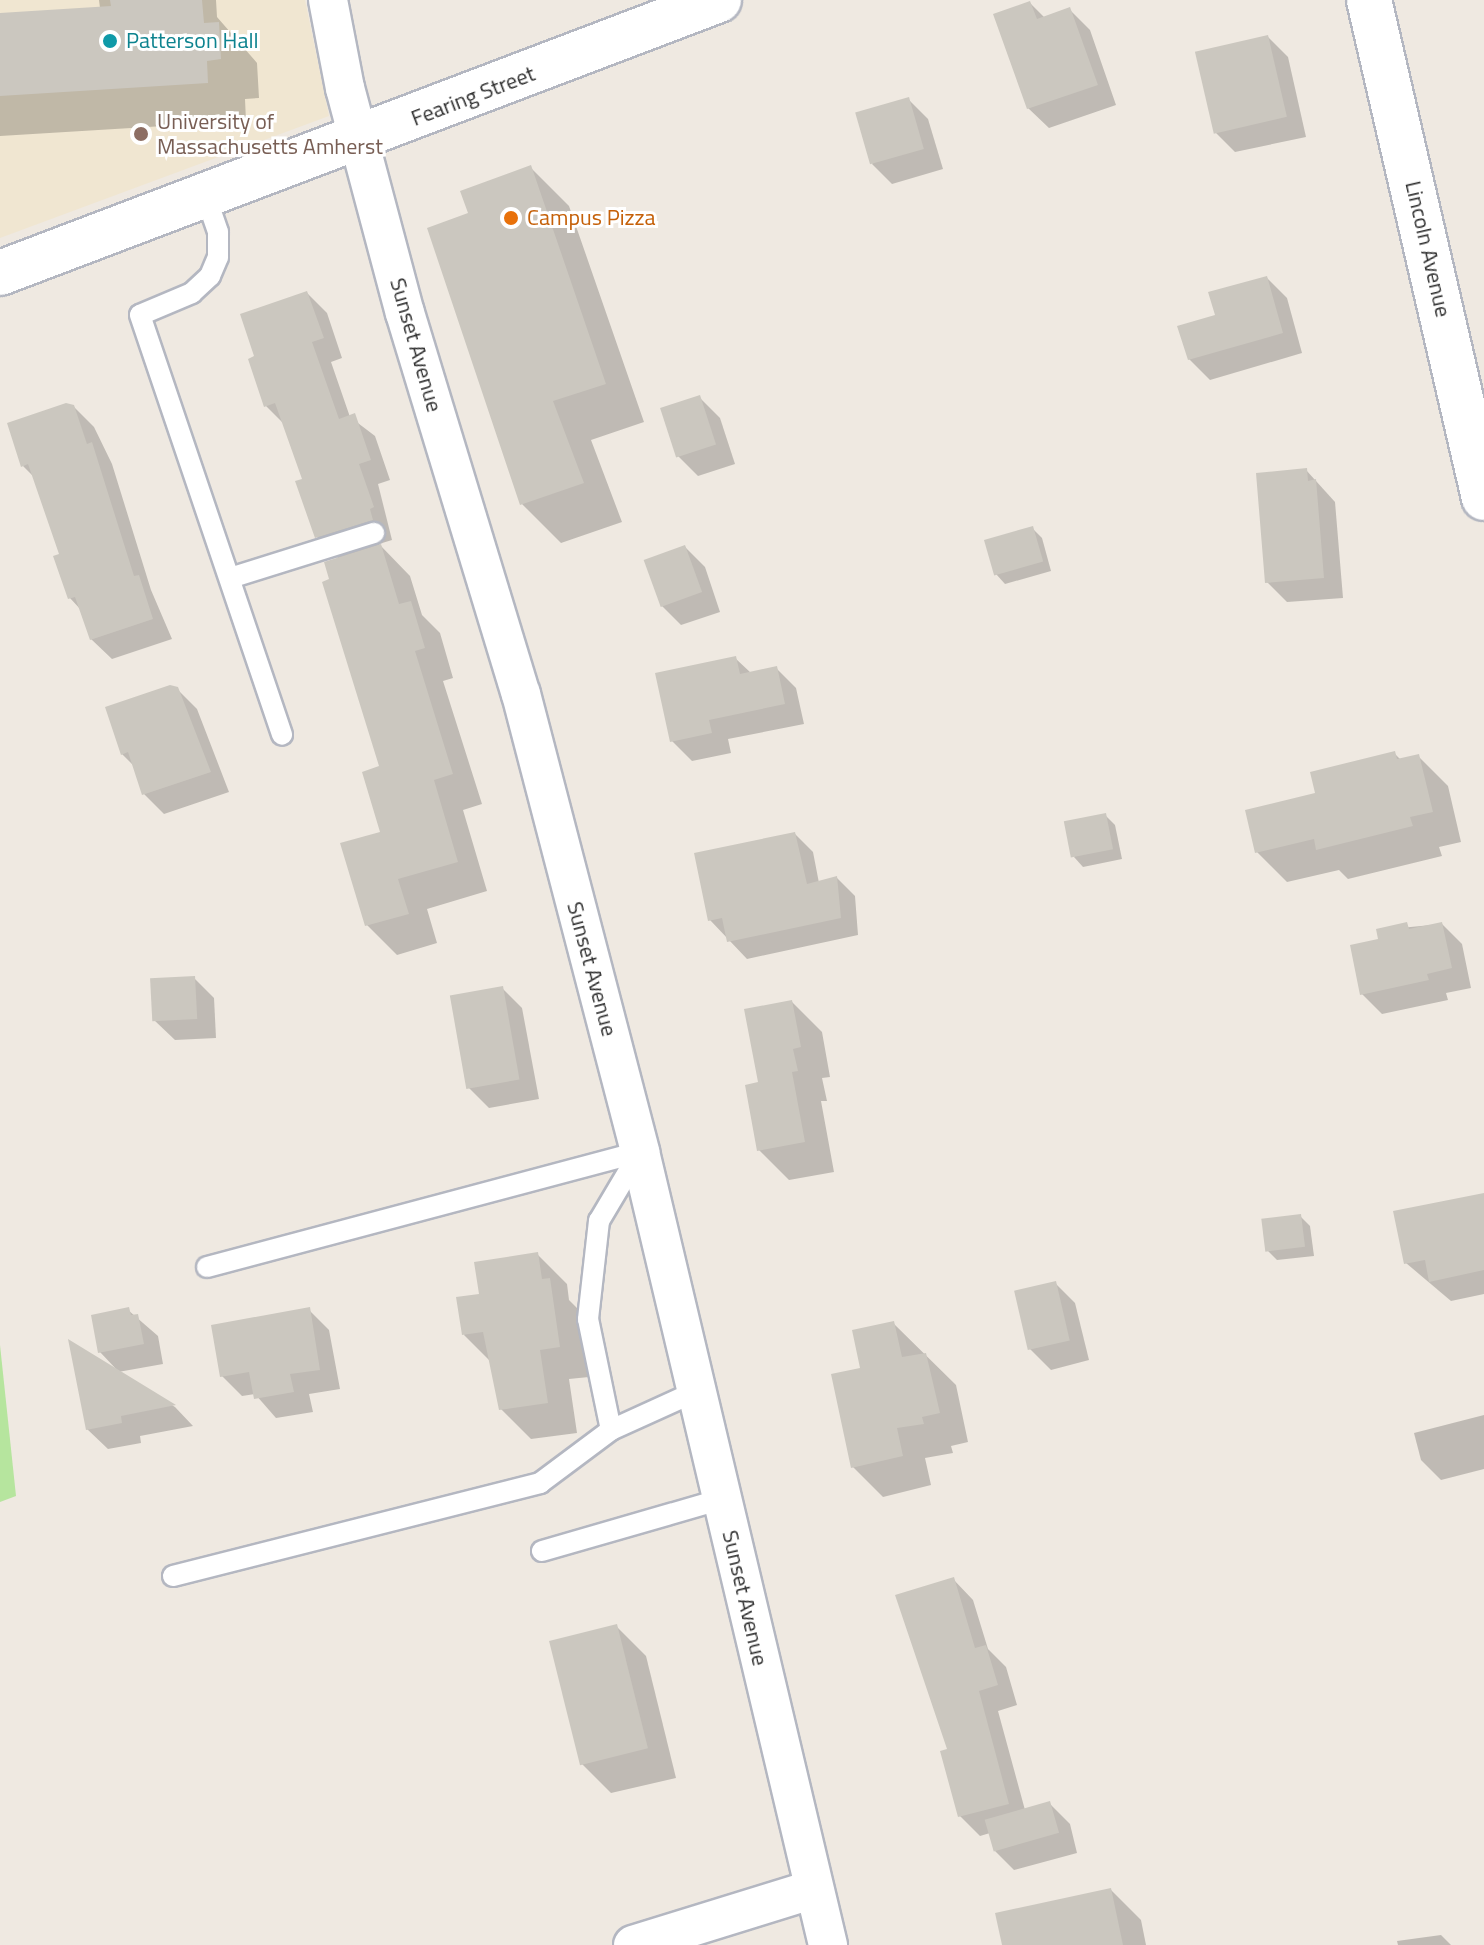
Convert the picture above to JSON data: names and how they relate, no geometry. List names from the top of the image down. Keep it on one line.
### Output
{"streets":{"street":["Fearing Street","Lincoln Avenue","Sunset Avenue"]},"crossings":[["Fearing Street","Sunset Avenue"]],"places":["Patterson Hall","University of Massachusetts Amherst","Campus Pizza"]}
